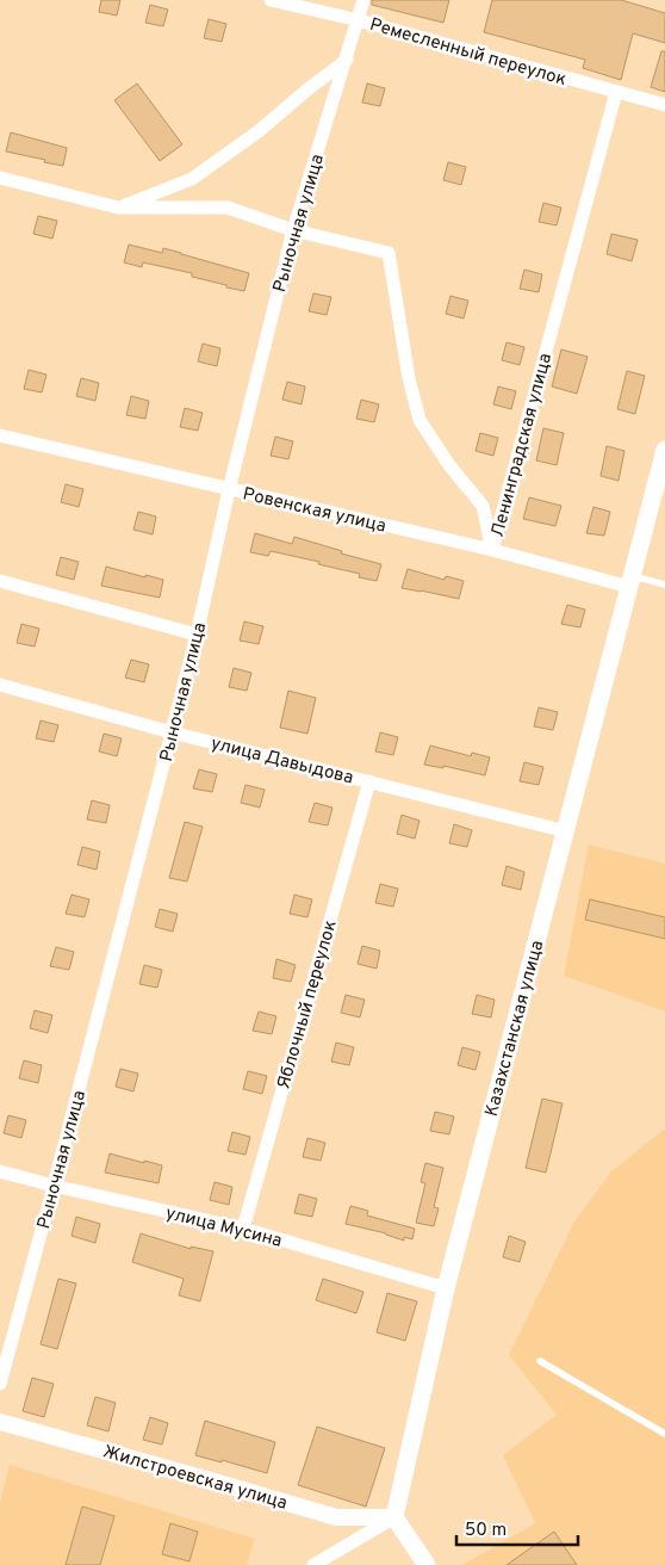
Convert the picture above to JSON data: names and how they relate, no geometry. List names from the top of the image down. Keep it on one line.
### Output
{"streets":{"main road":["Казахстанская улица"],"street":["Ремесленный переулок","Рыночная улица","Ленинградская улица","Ровенская улица","улица Давыдова","Яблочный переулок","улица Мусина","Жилстроевская улица"]},"crossings":[["Ремесленный переулок","Рыночная улица"],["Ремесленный переулок","Ленинградская улица"],["Рыночная улица","Ленинградская улица"],["Рыночная улица","Ровенская улица"],["Рыночная улица","улица Давыдова"],["Рыночная улица","улица Мусина"],["Ленинградская улица","Ровенская улица"],["Ровенская улица","Казахстанская улица"],["улица Давыдова","Яблочный переулок"],["улица Давыдова","Казахстанская улица"],["Яблочный переулок","улица Мусина"],["Казахстанская улица","улица Мусина"],["Казахстанская улица","Жилстроевская улица"]],"scale_bar":"50 m"}
